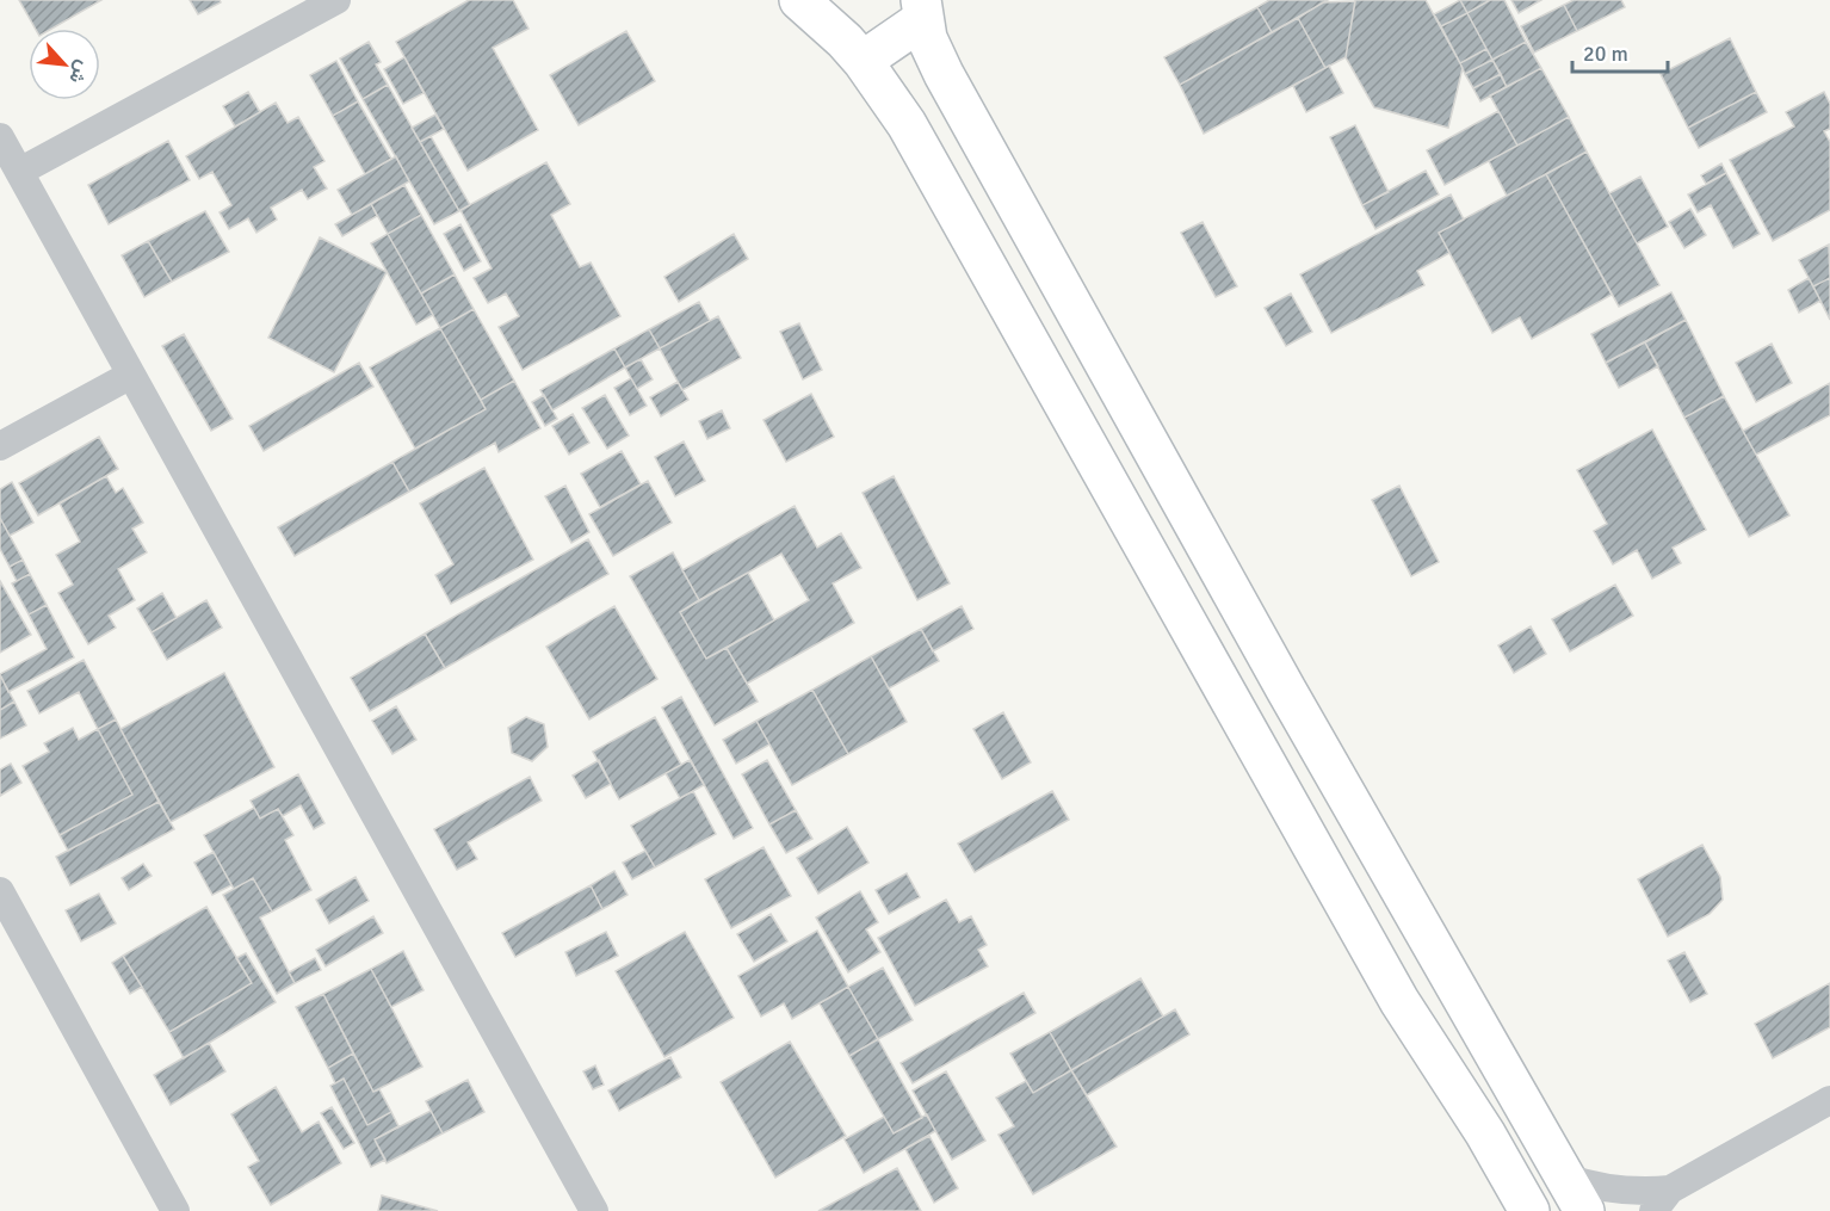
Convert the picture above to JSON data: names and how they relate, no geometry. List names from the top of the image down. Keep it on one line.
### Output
{"scale_bar":"20 m","north":"bottom right"}
